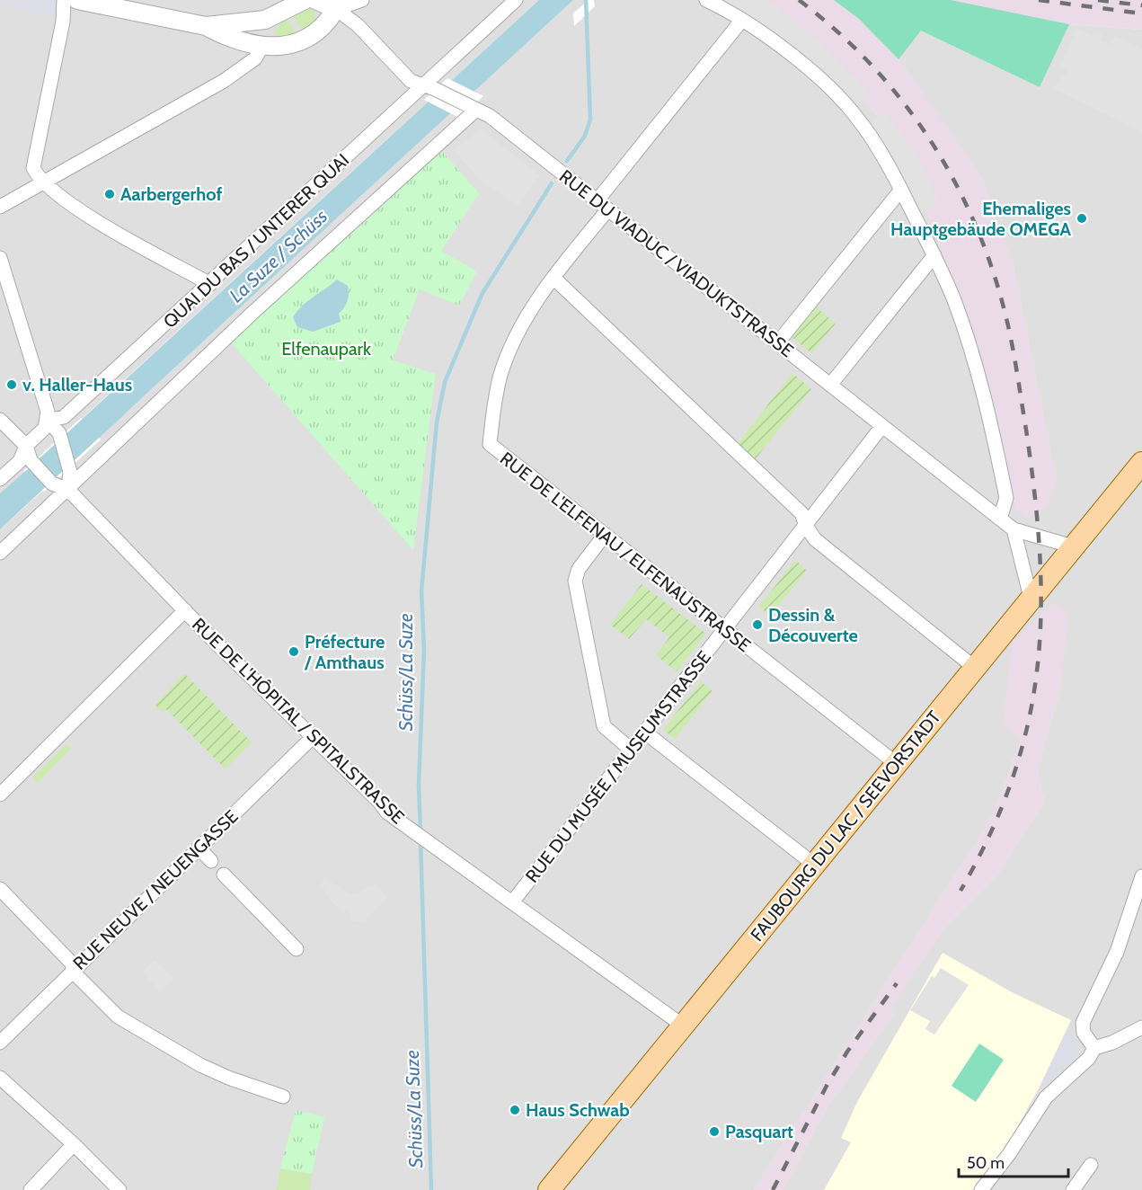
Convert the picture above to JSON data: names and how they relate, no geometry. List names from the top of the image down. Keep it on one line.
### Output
{"streets":{"main road":["FAUBOURG DU LAC / SEEVORSTADT"],"street":["QUAI DU BAS / UNTERER QUAI","RUE DU VIADUC / VIADUKTSTRASSE","RUE DE L'ELFENAU / ELFENAUSTRASSE","RUE DE L'HÔPITAL / SPITALSTRASSE","RUE DU MUSÉE / MUSEUMSTRASSE","RUE NEUVE / NEUENGASSE"]},"crossings":[["QUAI DU BAS / UNTERER QUAI","RUE DU VIADUC / VIADUKTSTRASSE"],["QUAI DU BAS / UNTERER QUAI","RUE DE L'HÔPITAL / SPITALSTRASSE"],["RUE DU VIADUC / VIADUKTSTRASSE","RUE DE L'ELFENAU / ELFENAUSTRASSE"],["RUE DU VIADUC / VIADUKTSTRASSE","RUE DU MUSÉE / MUSEUMSTRASSE"],["RUE DU VIADUC / VIADUKTSTRASSE","FAUBOURG DU LAC / SEEVORSTADT"],["RUE DE L'ELFENAU / ELFENAUSTRASSE","RUE DU MUSÉE / MUSEUMSTRASSE"],["RUE DE L'ELFENAU / ELFENAUSTRASSE","FAUBOURG DU LAC / SEEVORSTADT"],["RUE DE L'HÔPITAL / SPITALSTRASSE","RUE DU MUSÉE / MUSEUMSTRASSE"],["RUE DE L'HÔPITAL / SPITALSTRASSE","FAUBOURG DU LAC / SEEVORSTADT"],["RUE DE L'HÔPITAL / SPITALSTRASSE","RUE NEUVE / NEUENGASSE"]],"water":["La Suze / Schüss","Schüss/La Suze"],"parks":["Elfenaupark"],"places":["Aarbergerhof","Ehemaliges Hauptgebäude OMEGA","v. Haller-Haus","Dessin & Découverte","Préfecture / Amthaus","Haus Schwab","Pasquart"],"scale_bar":"50 m"}
